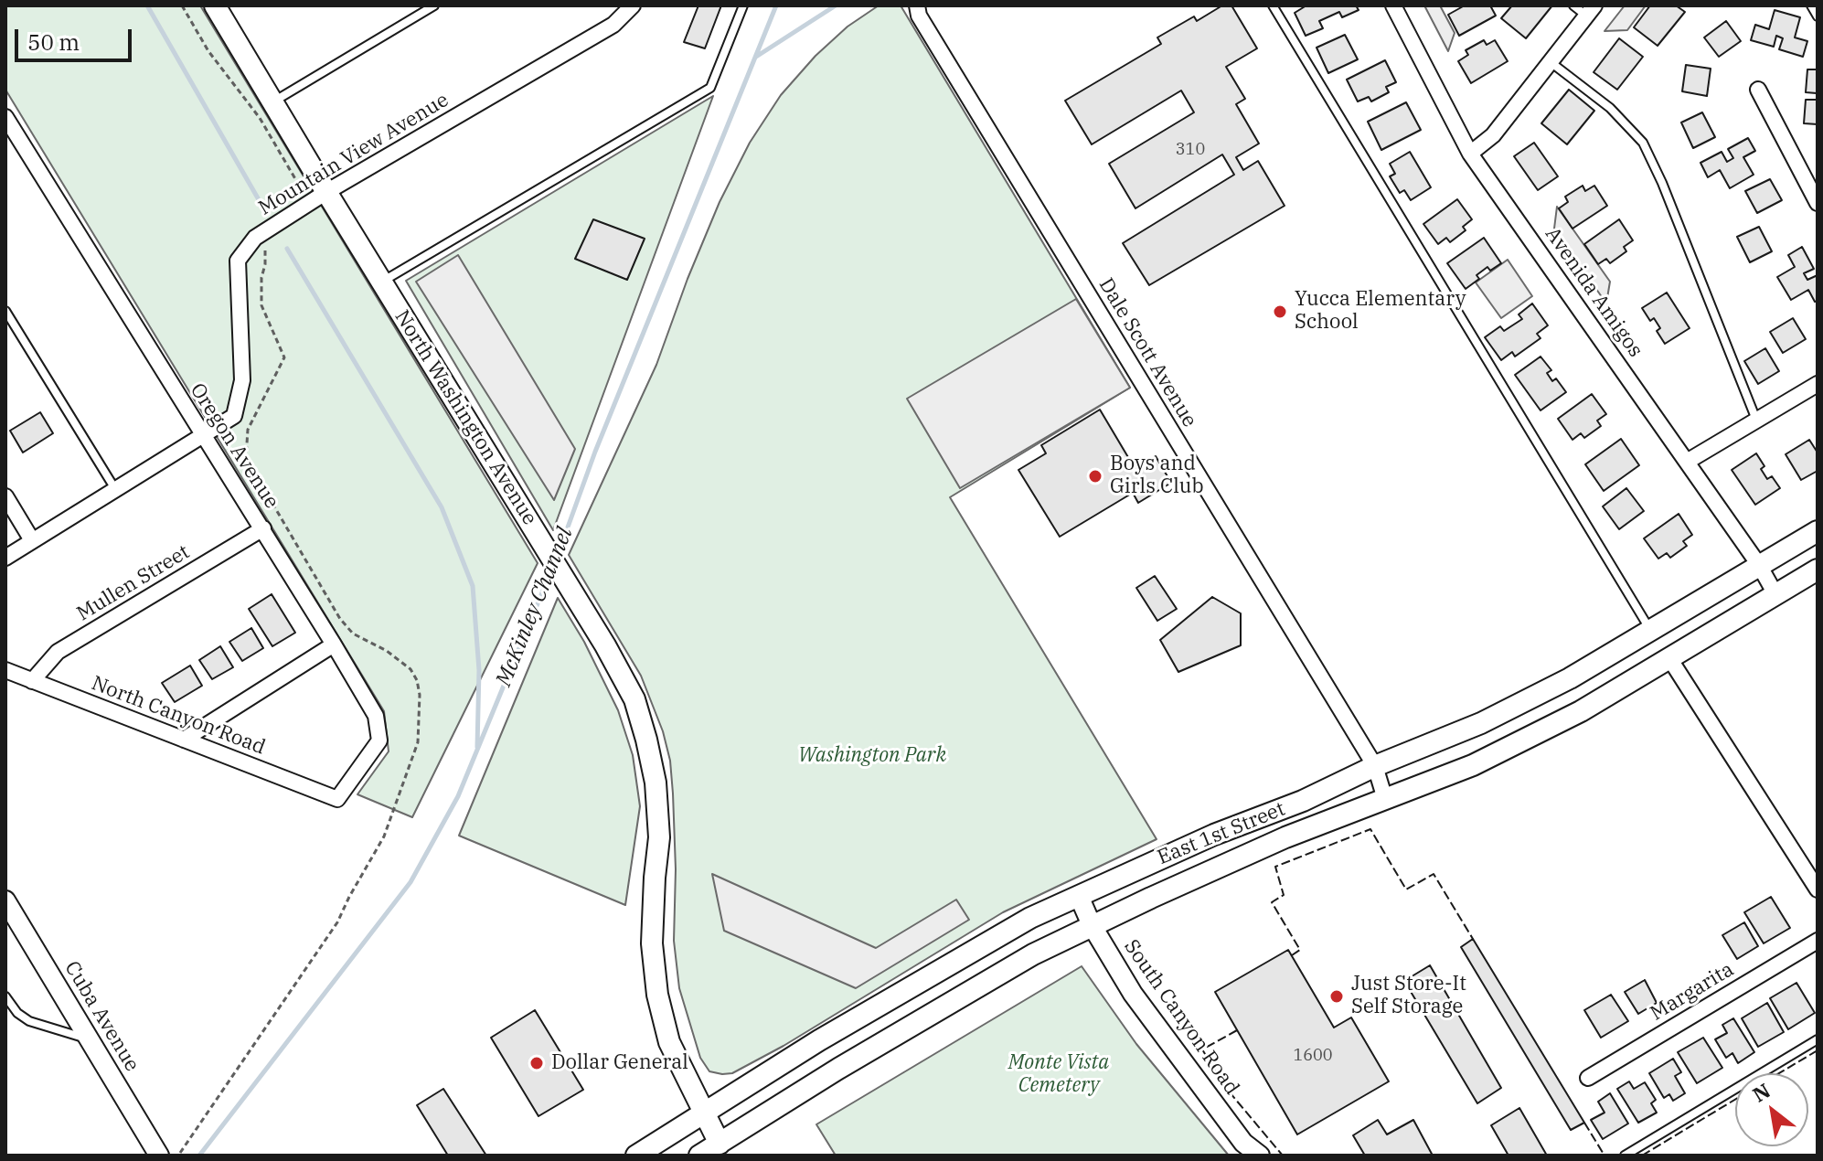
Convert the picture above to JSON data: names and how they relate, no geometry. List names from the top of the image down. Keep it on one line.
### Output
{"streets":{"main road":["North Washington Avenue","East 1st Street"],"street":["Mountain View Avenue","Avenida Amigos","Dale Scott Avenue","Oregon Avenue","Mullen Street","North Canyon Road","Margarita","Cuba Avenue","South Canyon Road"]},"crossings":[["Mountain View Avenue","North Washington Avenue"],["Mountain View Avenue","Oregon Avenue"],["Avenida Amigos","East 1st Street"],["Dale Scott Avenue","East 1st Street"],["North Washington Avenue","East 1st Street"],["Oregon Avenue","Mullen Street"],["Oregon Avenue","North Canyon Road"],["Mullen Street","North Canyon Road"],["East 1st Street","South Canyon Road"]],"water":["McKinley Channel"],"parks":["Washington Park","Monte Vista Cemetery"],"places":["Yucca Elementary School","Boys and Girls Club","Just Store-It Self Storage","Dollar General"],"house_numbers":["310","1600"],"scale_bar":"50 m","north":"top left"}
